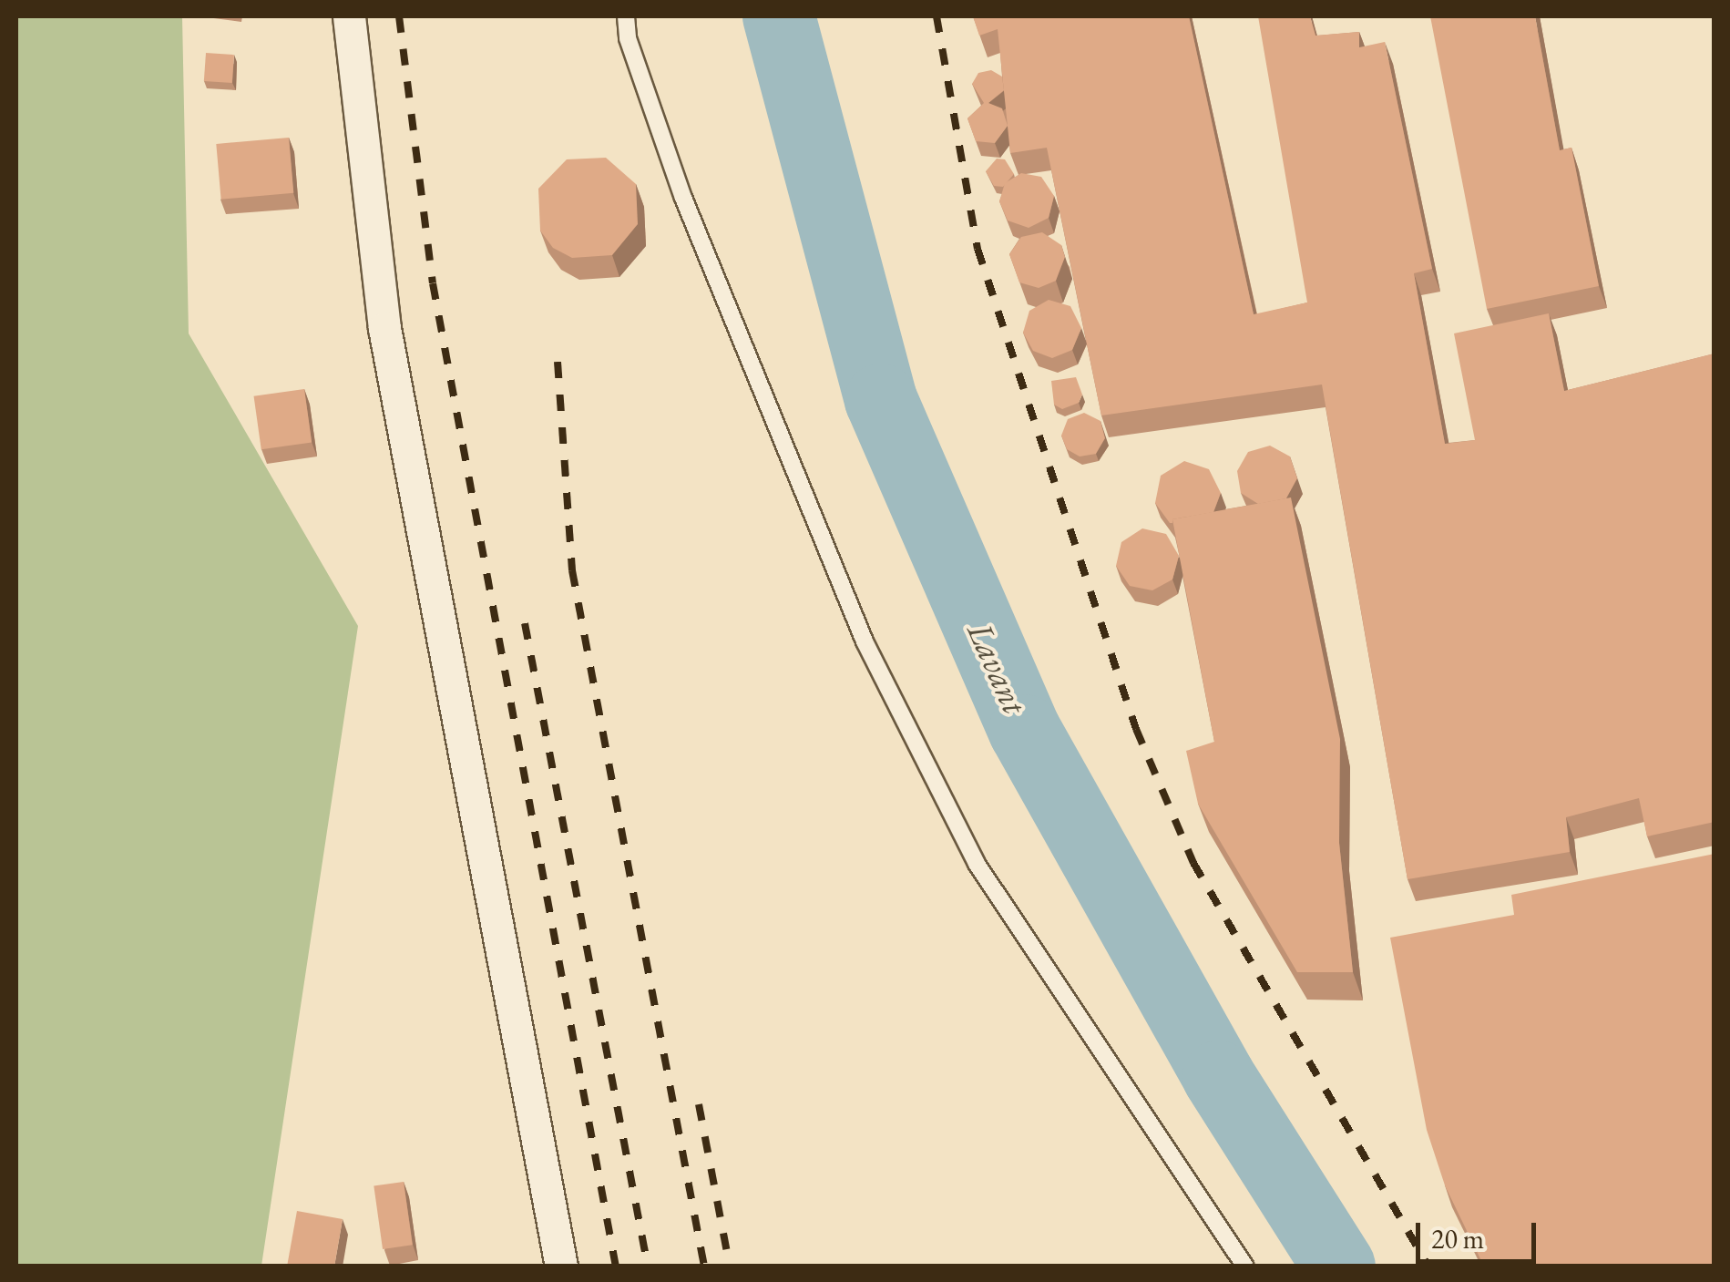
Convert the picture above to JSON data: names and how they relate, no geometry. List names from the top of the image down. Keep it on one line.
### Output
{"water":["Lavant"],"scale_bar":"20 m"}
